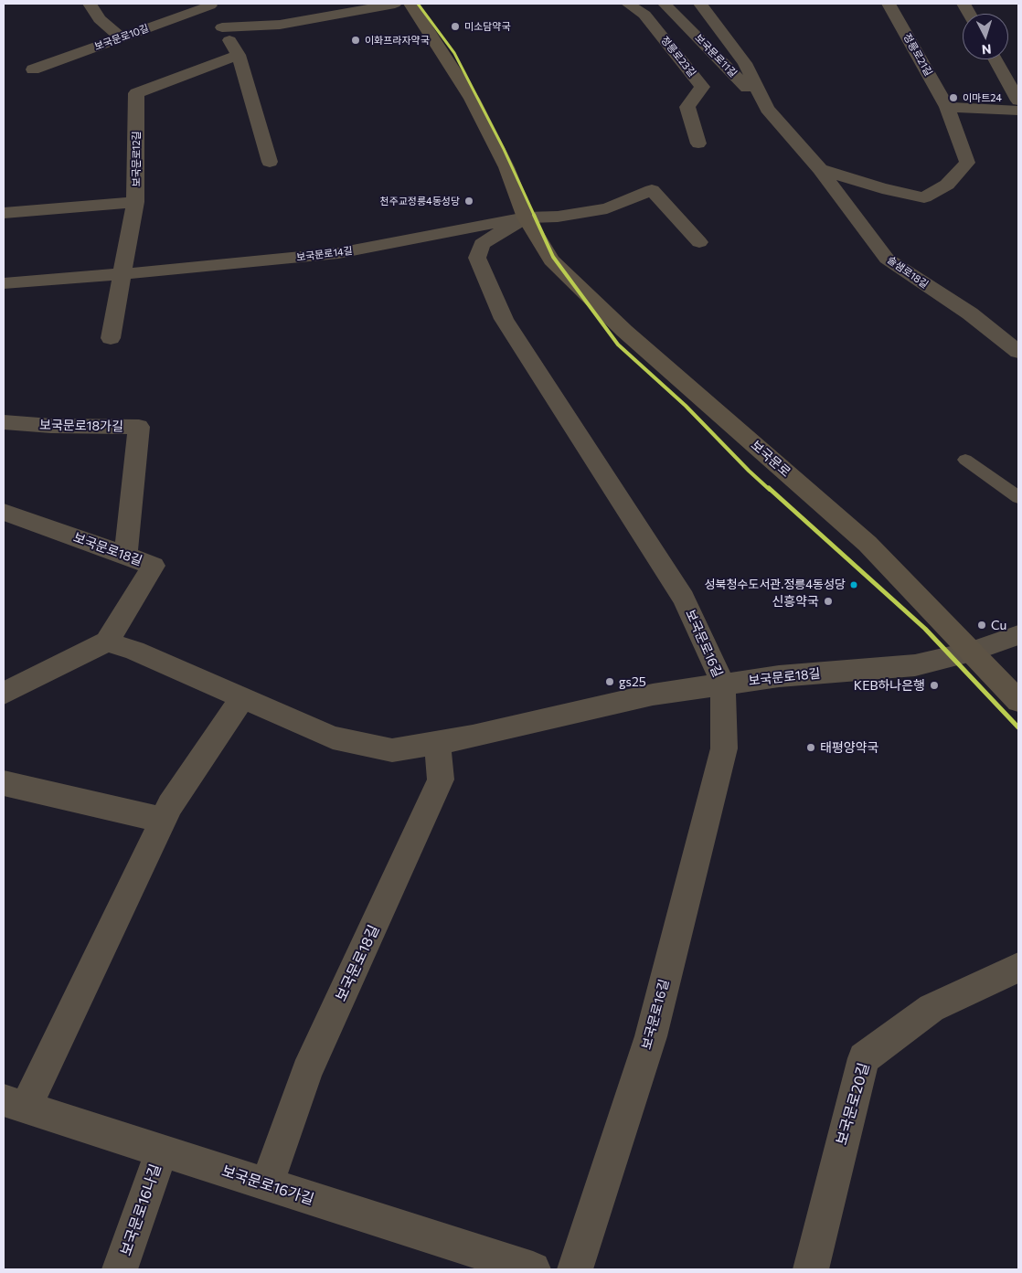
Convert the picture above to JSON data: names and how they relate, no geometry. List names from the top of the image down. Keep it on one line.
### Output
{"streets":{"main road":["보국문로"],"street":["보국문로10길","정릉로21길","보국문로11길","정릉로23길","보국문로12길","보국문로14길","솔샘로18길","보국문로18가길","보국문로18길","보국문로16길","보국문로20길","보국문로16가길","보국문로16나길"]},"crossings":[["보국문로11길","솔샘로18길"],["보국문로14길","보국문로"],["보국문로14길","보국문로16길"],["보국문로18가길","보국문로18길"],["보국문로","보국문로18길"],["보국문로","보국문로16길"],["보국문로18길","보국문로16길"],["보국문로18길","보국문로16가길"],["보국문로16가길","보국문로16나길"]],"places":["미소담약국","이화프라자약국","이마트24","천주교정릉4동성당","성북청수도서관.정릉4동성당","신흥약국","Cu","gs25","KEB하나은행","태평양약국"],"north":"bottom"}
